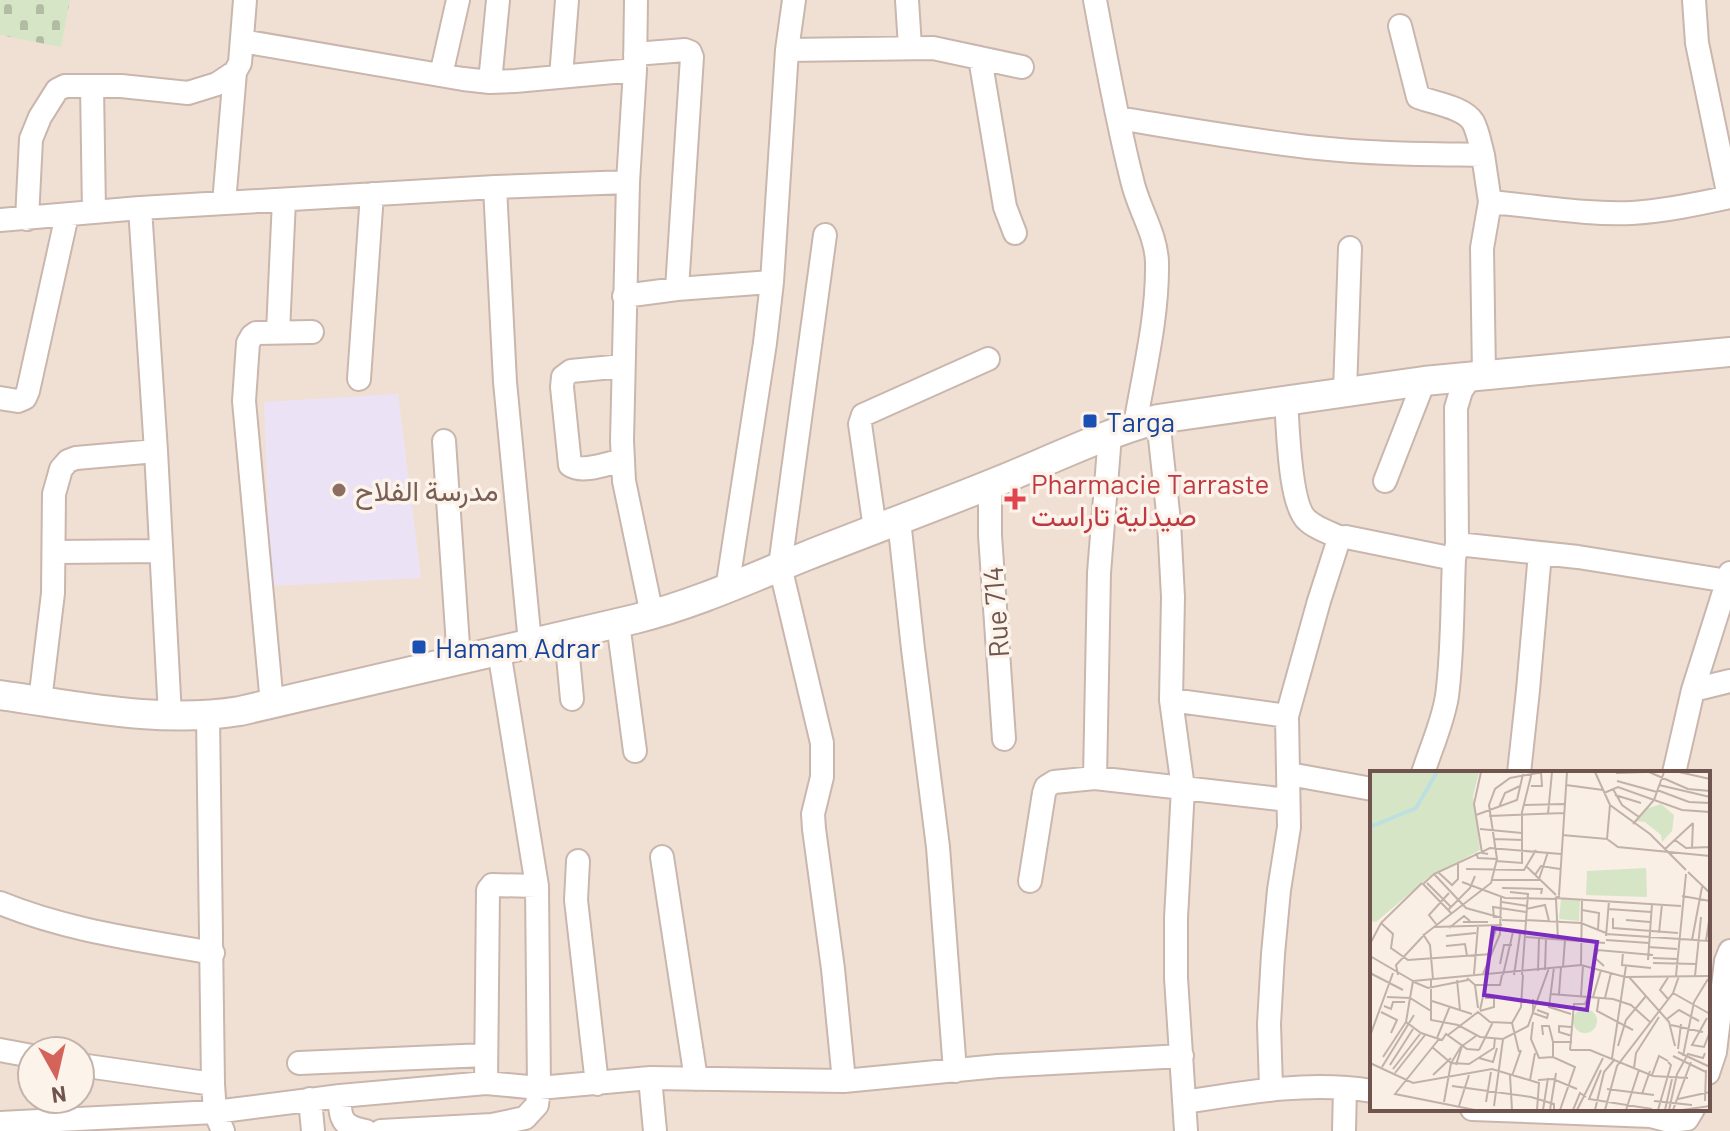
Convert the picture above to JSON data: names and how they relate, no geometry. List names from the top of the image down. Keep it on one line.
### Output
{"streets":{"street":["Rue 714"]},"places":{"transit":["Targa","Hamam Adrar"],"other":["مدرسة الفلاح"],"health":["Pharmacie Tarraste صيدلية تاراست"]},"north":"bottom"}
